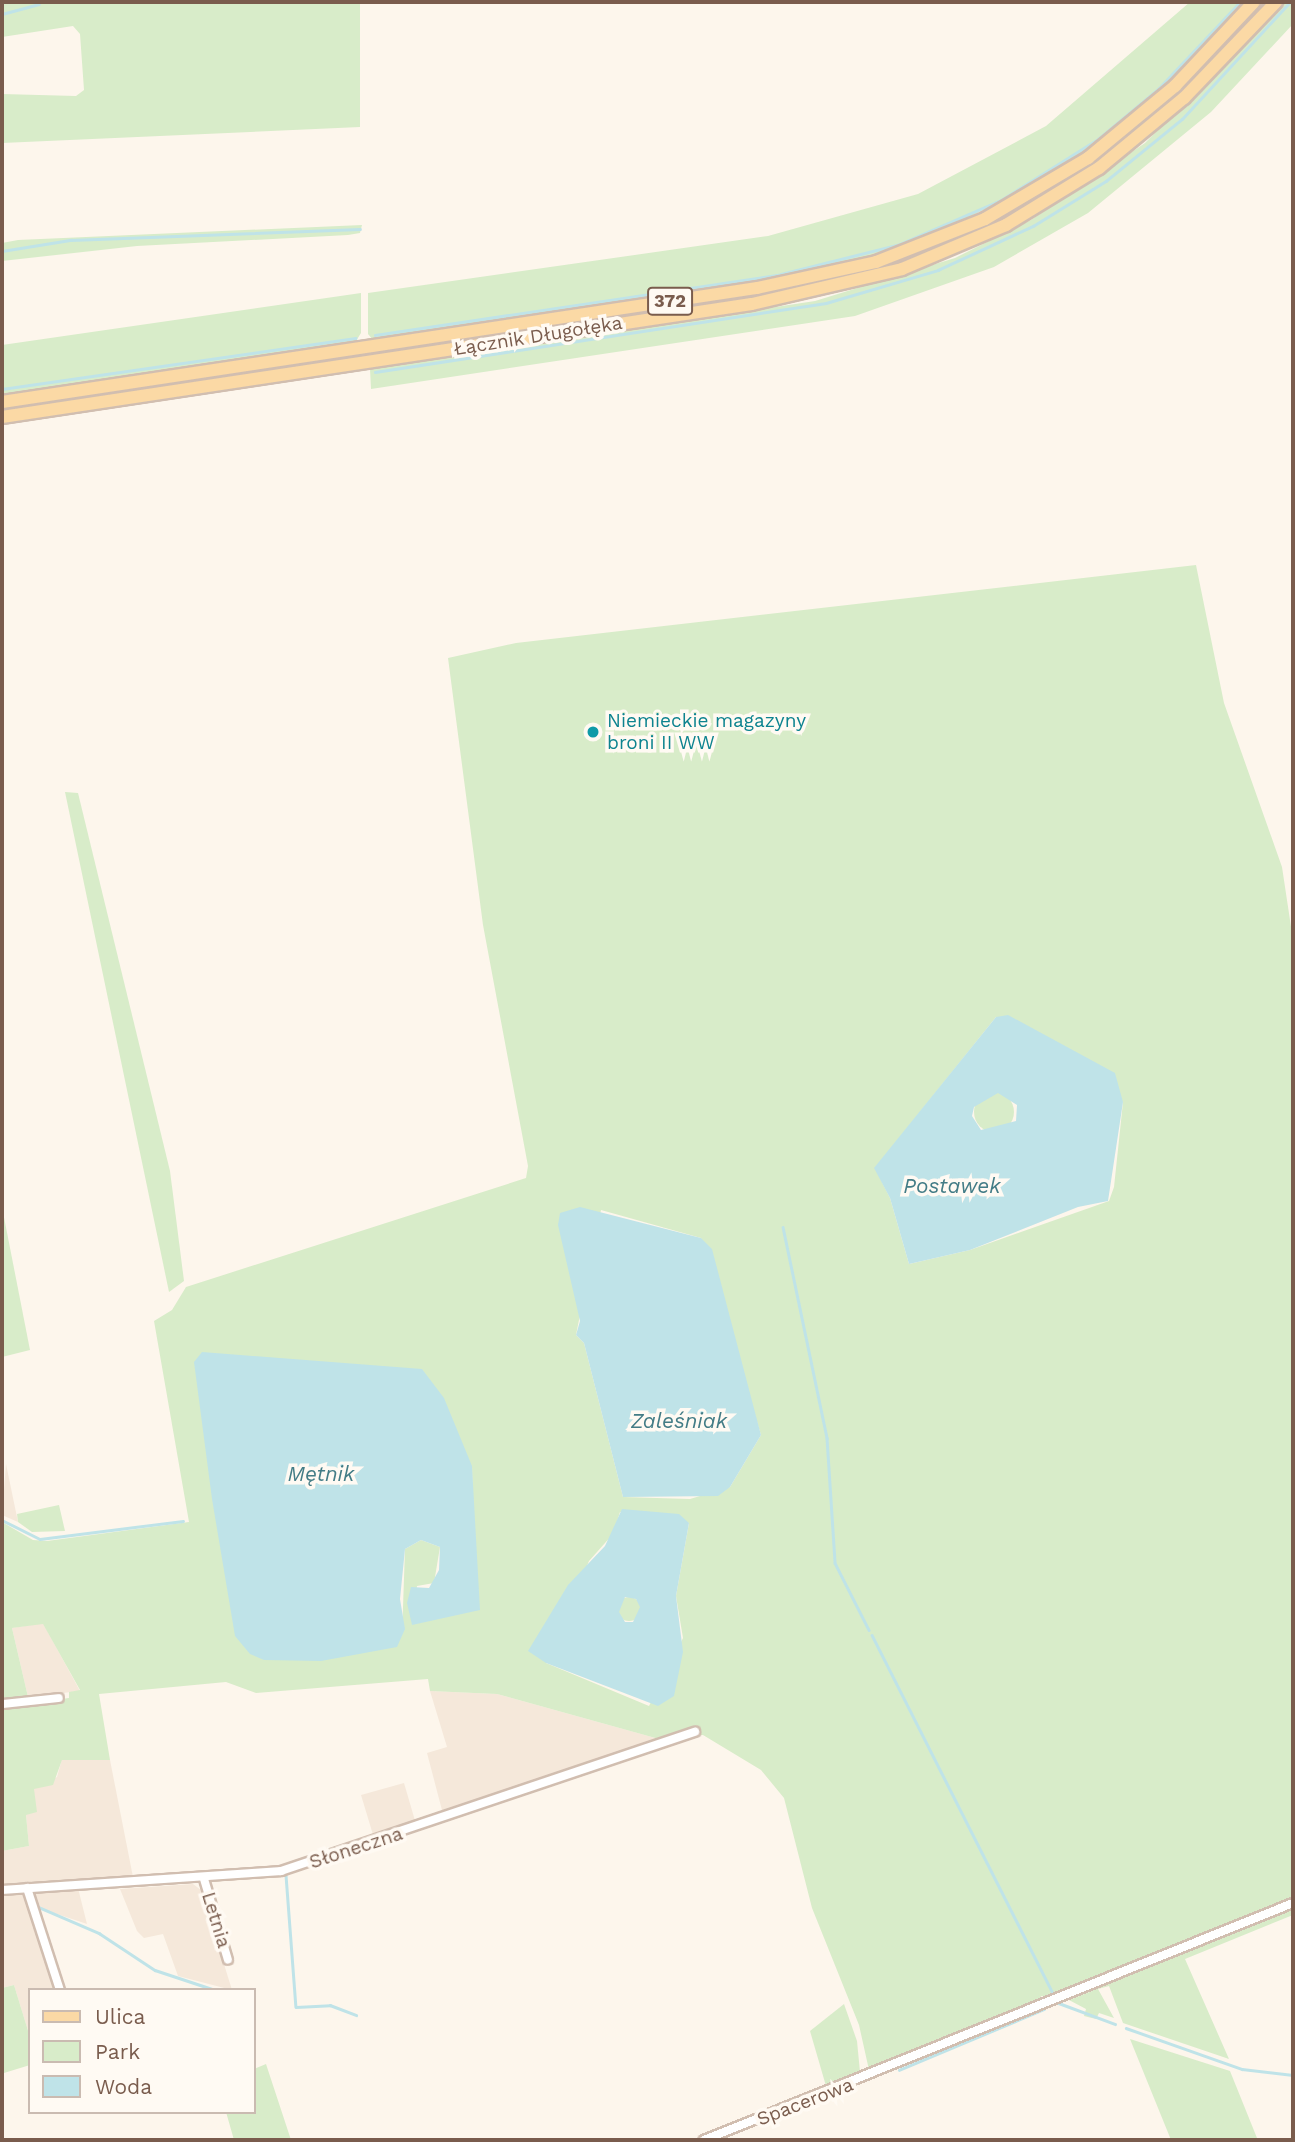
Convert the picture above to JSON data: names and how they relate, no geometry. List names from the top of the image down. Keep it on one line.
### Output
{"streets":{"main road":["372","Łącznik Długołęka"],"street":["Słoneczna","Letnia","Spacerowa"]},"crossings":[["Słoneczna","Letnia"]],"water":["Postawek","Zaleśniak","Mętnik"],"places":["Niemieckie magazyny broni II WW"],"legend":["Ulica","Park","Woda"]}
